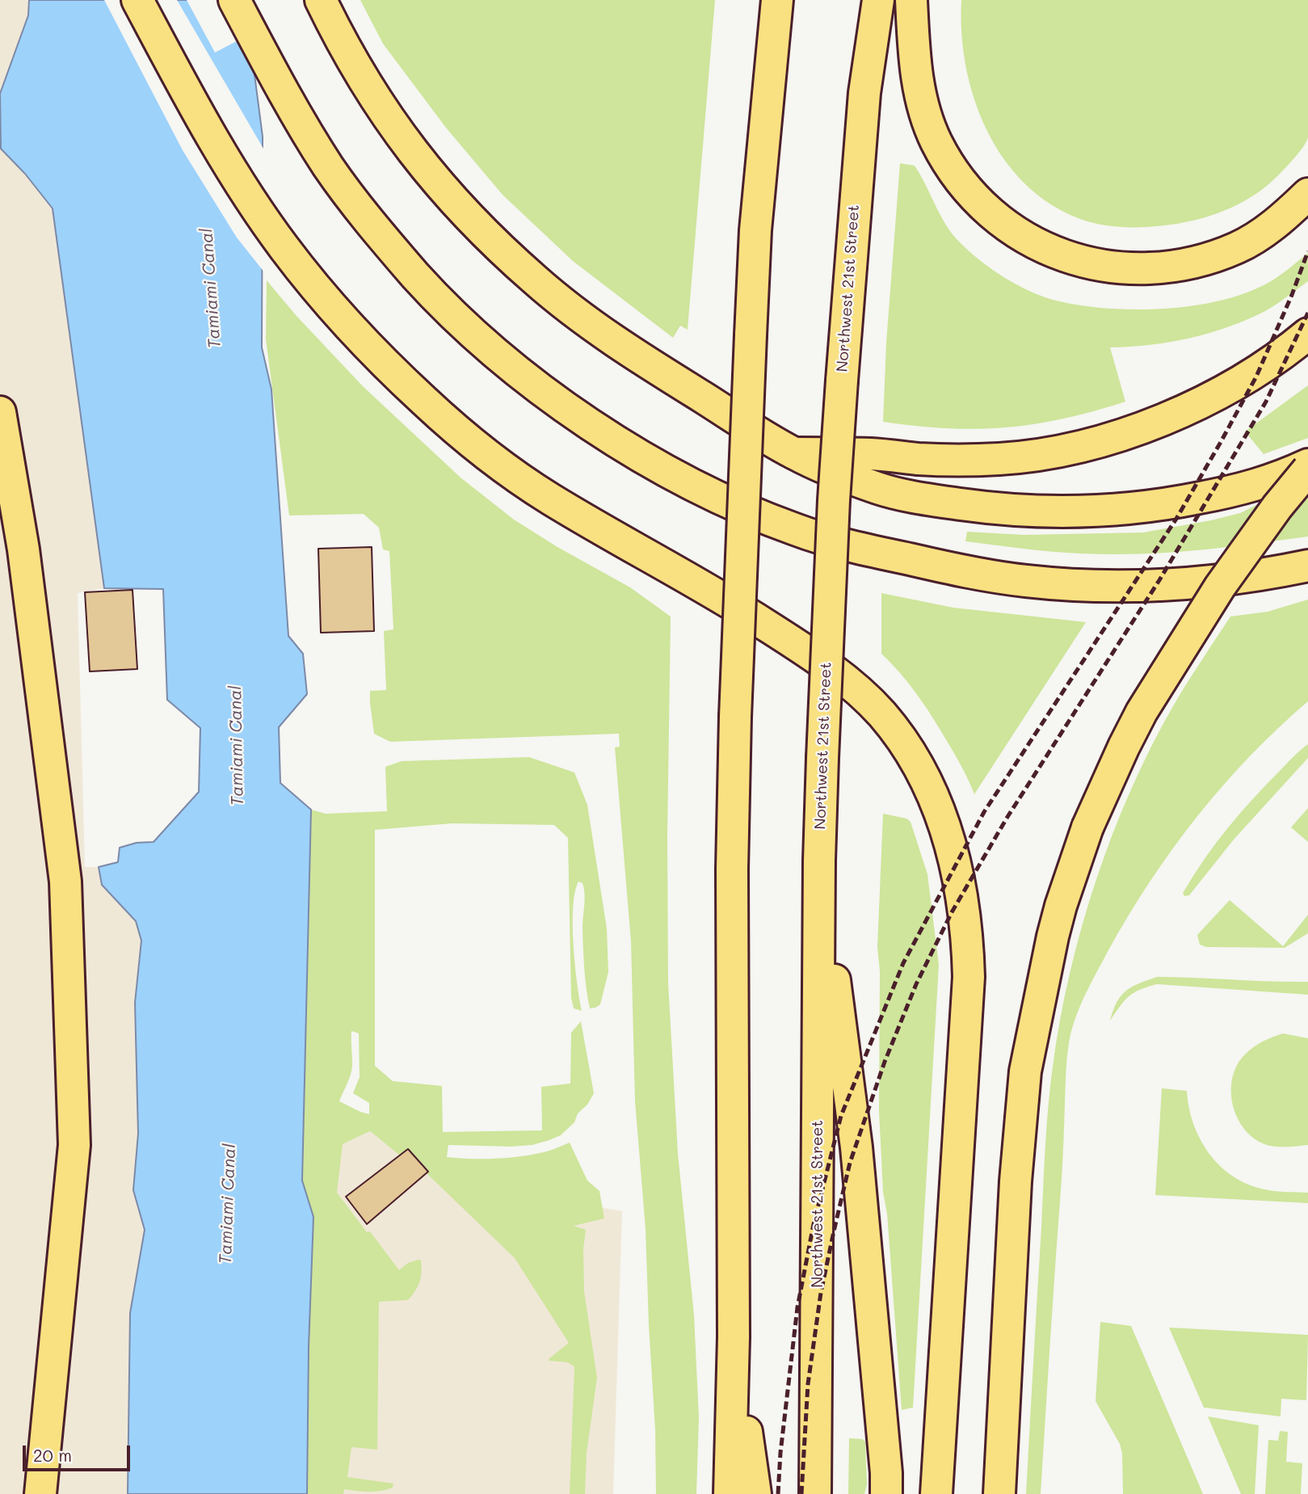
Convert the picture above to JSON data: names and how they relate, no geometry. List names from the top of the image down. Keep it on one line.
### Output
{"streets":{"main road":["Northwest 21st Street"]},"water":["Tamiami Canal"],"scale_bar":"20 m"}
